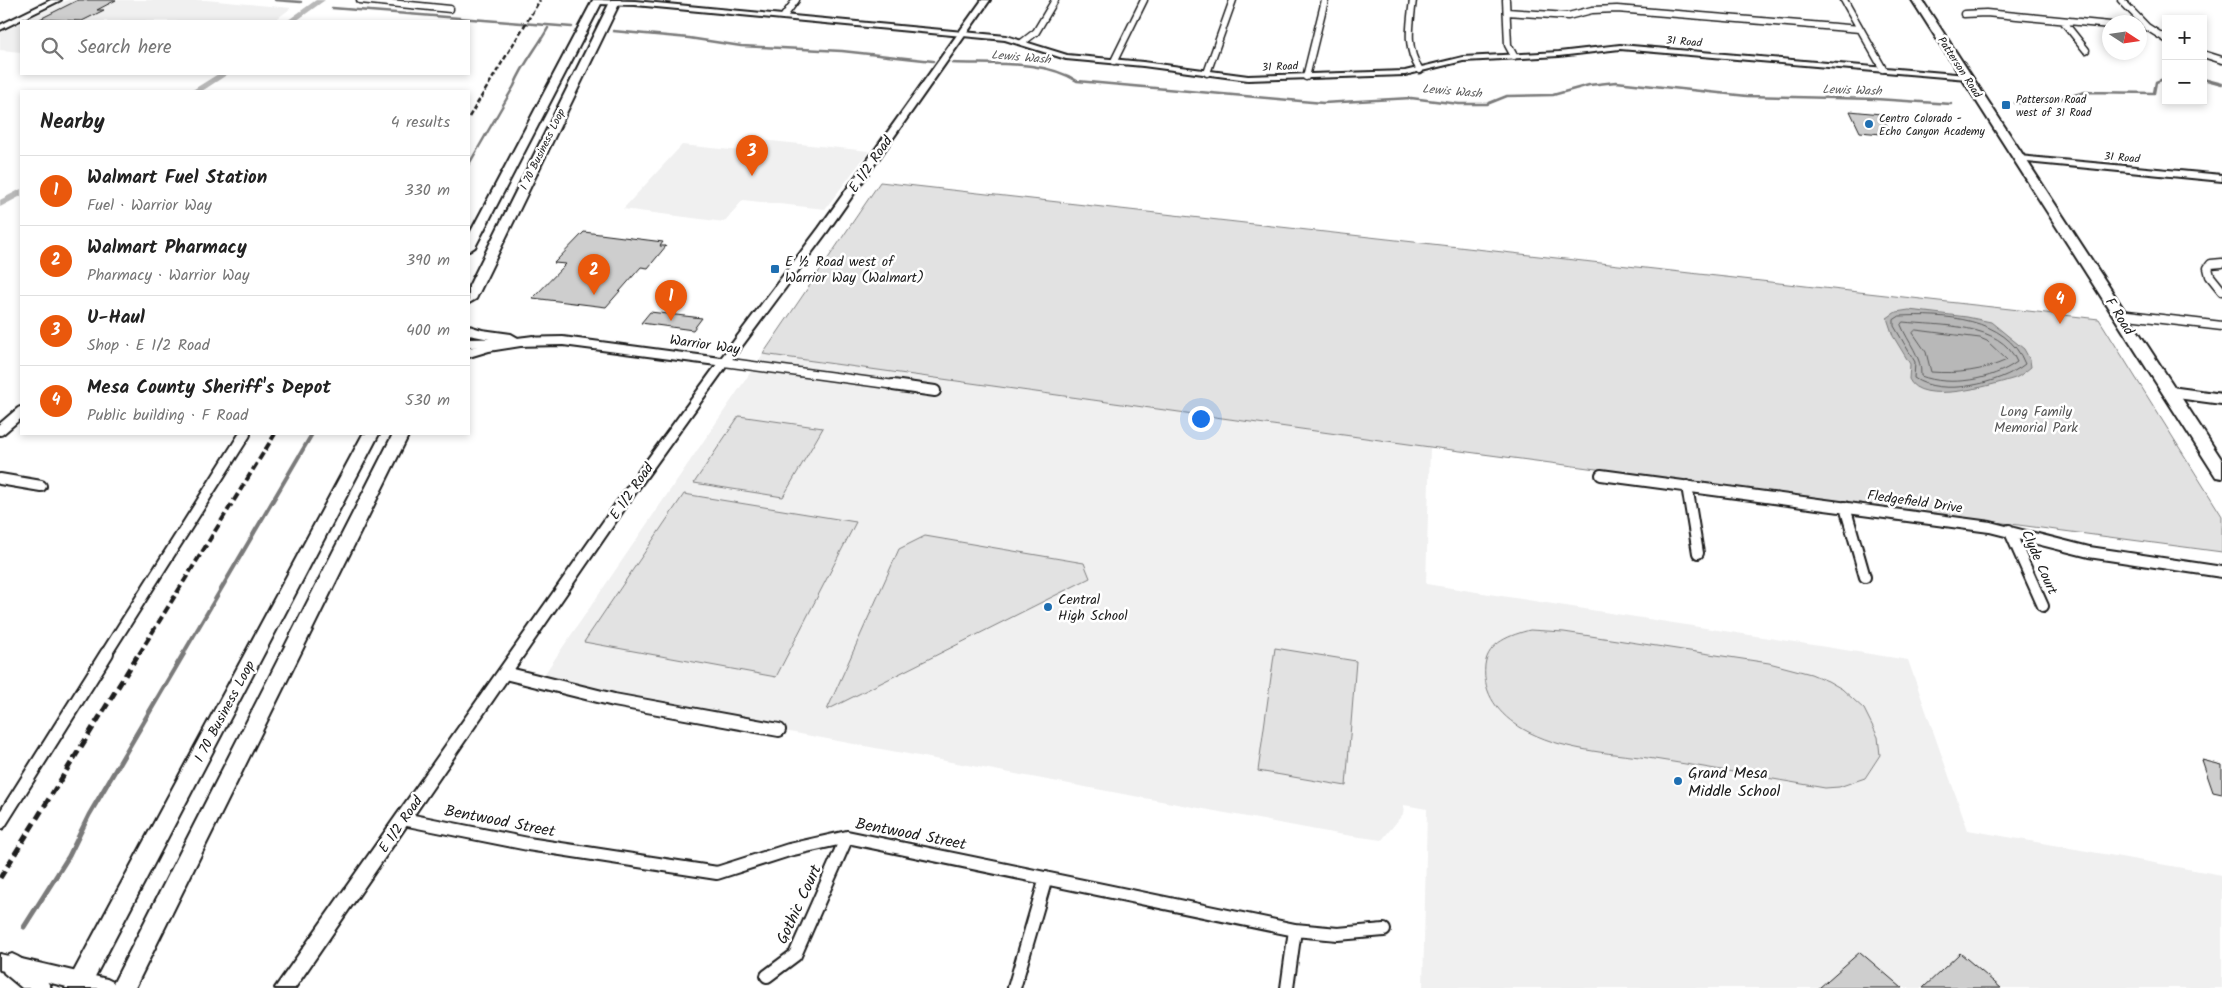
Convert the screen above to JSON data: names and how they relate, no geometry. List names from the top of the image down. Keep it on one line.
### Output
{"streets":{"main road":["Patterson Road","I 70 Business Loop","E 1/2 Road","F Road","Warrior Way"],"street":["31 Road","Fledgefield Drive","Clyde Court","Bentwood Street","Gothic Court"]},"crossings":[["31 Road","Patterson Road"],["31 Road","I 70 Business Loop"],["31 Road","E 1/2 Road"],["31 Road","F Road"],["Patterson Road","F Road"],["E 1/2 Road","Warrior Way"],["E 1/2 Road","Bentwood Street"],["Fledgefield Drive","Clyde Court"],["Bentwood Street","Gothic Court"]],"water":["Lewis Wash"],"parks":["Long Family Memorial Park"],"places":{"transit":["Patterson Road west of 31 Road","E ½ Road west of Warrior Way (Walmart)"],"other":["Centro Colorado - Echo Canyon Academy","Central High School","Grand Mesa Middle School"]},"north":"right","page":{"map_buttons":["+","−"],"search":"Search here","heading":["Nearby","4 results"],"pins":["3","2","1","4"],"list":[{"mark":"1","name":"Walmart Fuel Station","note":"Fuel · Warrior Way","value":"330 m"},{"mark":"2","name":"Walmart Pharmacy","note":"Pharmacy · Warrior Way","value":"390 m"},{"mark":"3","name":"U-Haul","note":"Shop · E 1/2 Road","value":"400 m"},{"mark":"4","name":"Mesa County Sheriff's Depot","note":"Public building · F Road","value":"530 m"}]}}
